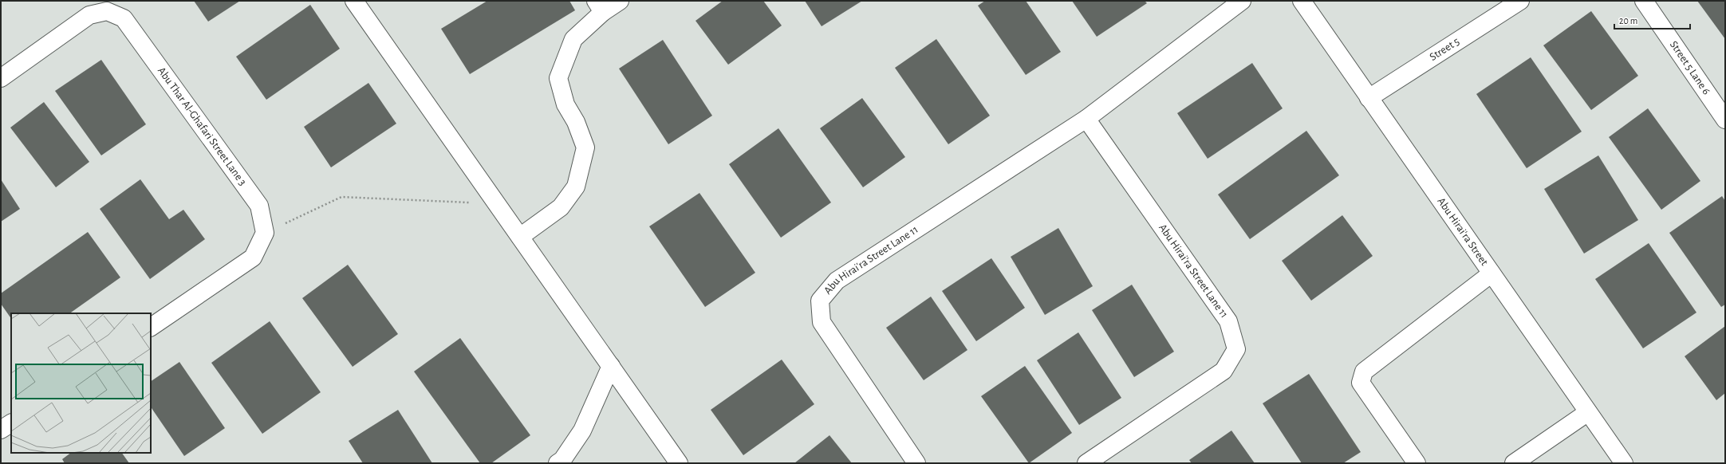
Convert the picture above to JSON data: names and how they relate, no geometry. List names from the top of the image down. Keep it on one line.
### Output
{"streets":{"street":["Street 5","Street 5 Lane 6","Abu Thar Al-Ghafari Street Lane 3","Abu Hirai'ra Street","Abu Hirai'ra Street Lane 11"]},"crossings":[["Street 5","Abu Hirai'ra Street"]],"scale_bar":"20 m"}
